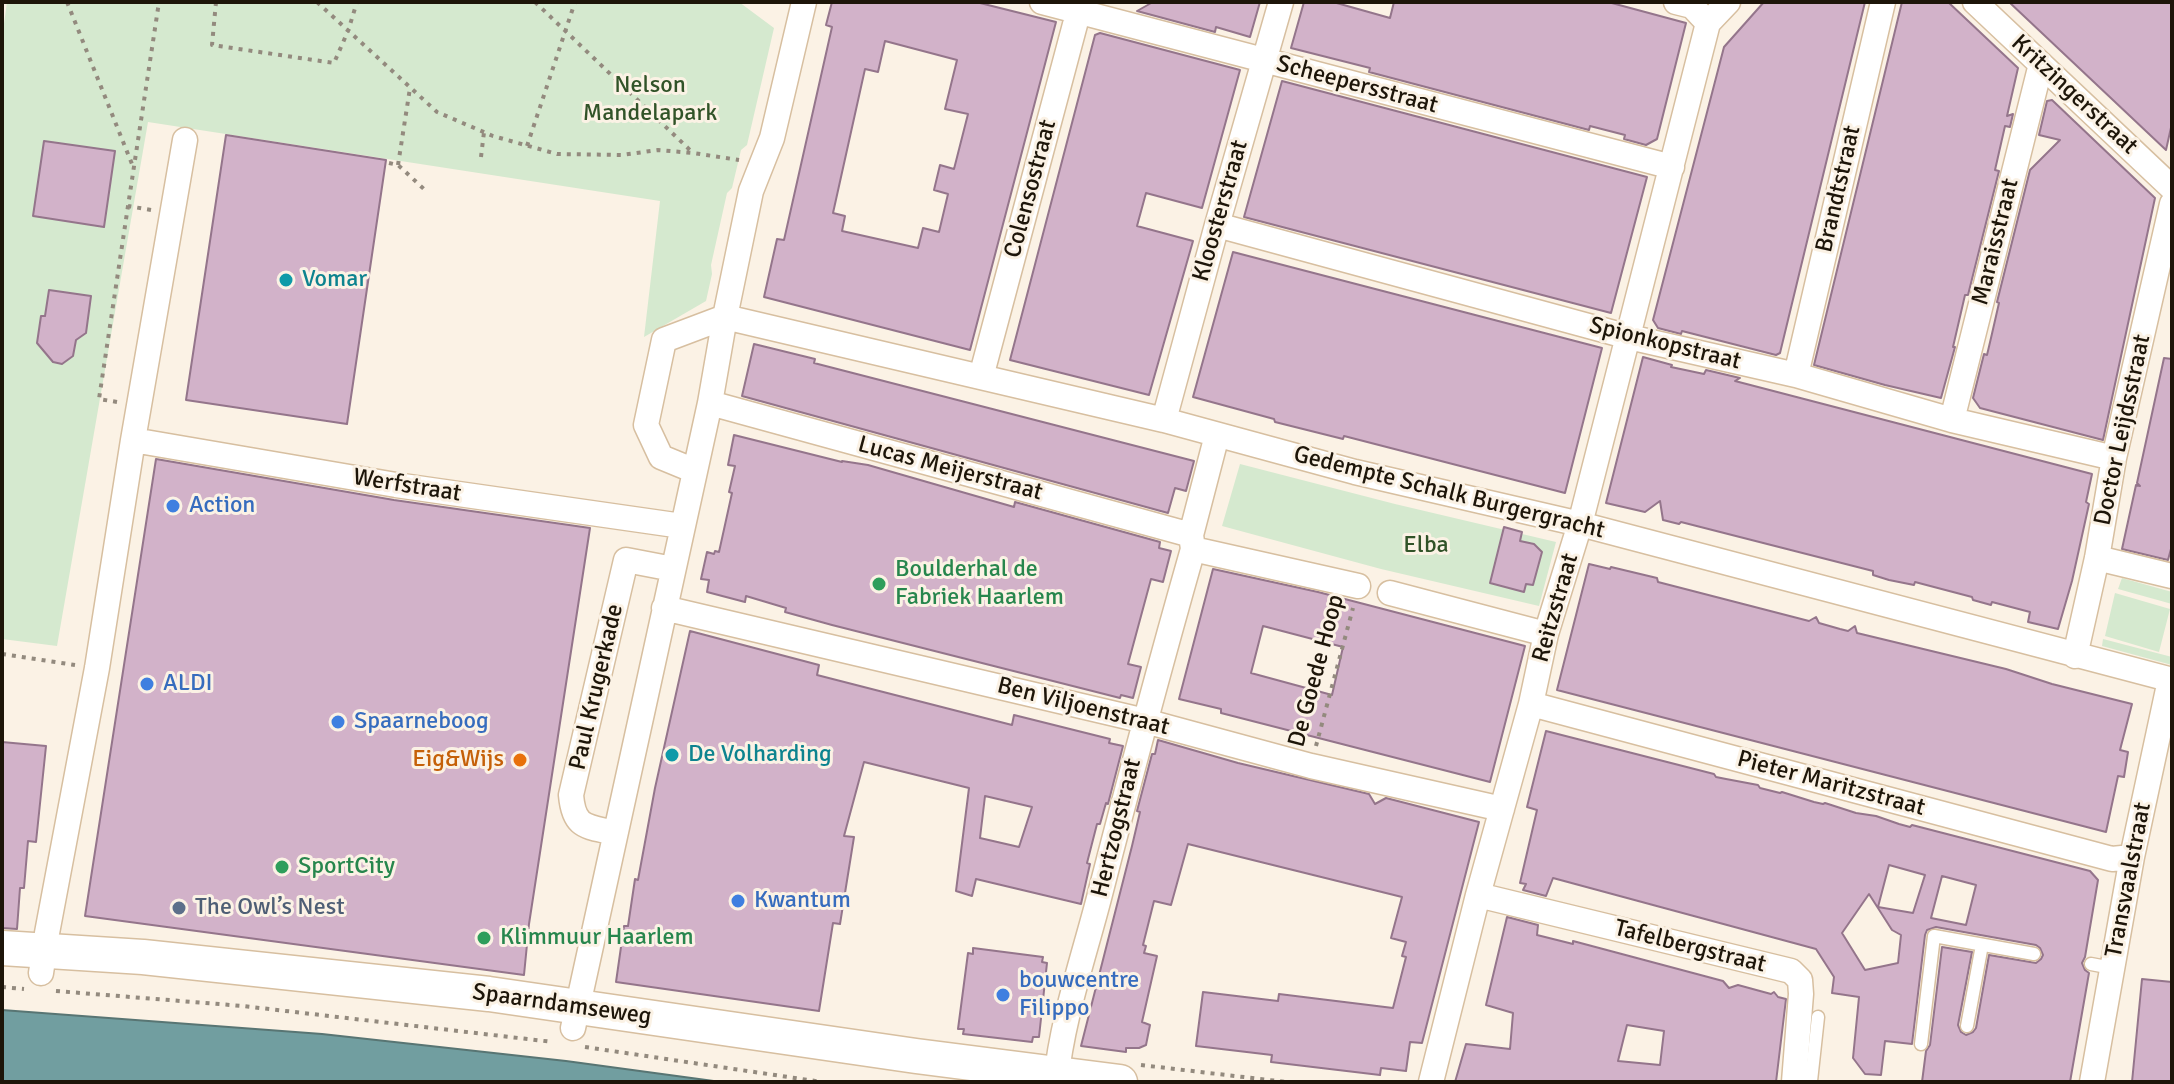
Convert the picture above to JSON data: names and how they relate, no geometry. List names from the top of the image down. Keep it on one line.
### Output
{"streets":{"main road":["Spaarndamseweg"],"street":["Scheepersstraat","Kritzingerstraat","Colensostraat","Brandtstraat","Kloosterstraat","Maraisstraat","Spionkopstraat","Doctor Leijdsstraat","Lucas Meijerstraat","Werfstraat","Gedempte Schalk Burgergracht","Reitzstraat","Paul Krugerkade","Ben Viljoenstraat","Pieter Maritzstraat","Hertzogstraat","Transvaalstraat","Tafelbergstraat"],"path":["De Goede Hoop"]},"crossings":[["Scheepersstraat","Colensostraat"],["Scheepersstraat","Kloosterstraat"],["Scheepersstraat","Reitzstraat"],["Kritzingerstraat","Maraisstraat"],["Colensostraat","Gedempte Schalk Burgergracht"],["Brandtstraat","Spionkopstraat"],["Kloosterstraat","Spionkopstraat"],["Kloosterstraat","Gedempte Schalk Burgergracht"],["Maraisstraat","Spionkopstraat"],["Spionkopstraat","Doctor Leijdsstraat"],["Spionkopstraat","Reitzstraat"],["Doctor Leijdsstraat","Gedempte Schalk Burgergracht"],["Lucas Meijerstraat","De Goede Hoop"],["Lucas Meijerstraat","Paul Krugerkade"],["Lucas Meijerstraat","Hertzogstraat"],["Werfstraat","Paul Krugerkade"],["Gedempte Schalk Burgergracht","Reitzstraat"],["Gedempte Schalk Burgergracht","Paul Krugerkade"],["Gedempte Schalk Burgergracht","Hertzogstraat"],["Gedempte Schalk Burgergracht","Transvaalstraat"],["Reitzstraat","Ben Viljoenstraat"],["Reitzstraat","Pieter Maritzstraat"],["Reitzstraat","Tafelbergstraat"],["De Goede Hoop","Ben Viljoenstraat"],["Paul Krugerkade","Ben Viljoenstraat"],["Paul Krugerkade","Spaarndamseweg"],["Ben Viljoenstraat","Hertzogstraat"],["Pieter Maritzstraat","Transvaalstraat"],["Hertzogstraat","Spaarndamseweg"]],"parks":["Nelson Mandelapark","Elba"],"places":["Vomar","Action","Boulderhal de Fabriek Haarlem","ALDI","Spaarneboog","De Volharding","Eig&Wijs","SportCity","Kwantum","The Owl’s Nest","Klimmuur Haarlem","bouwcentre Filippo"]}
